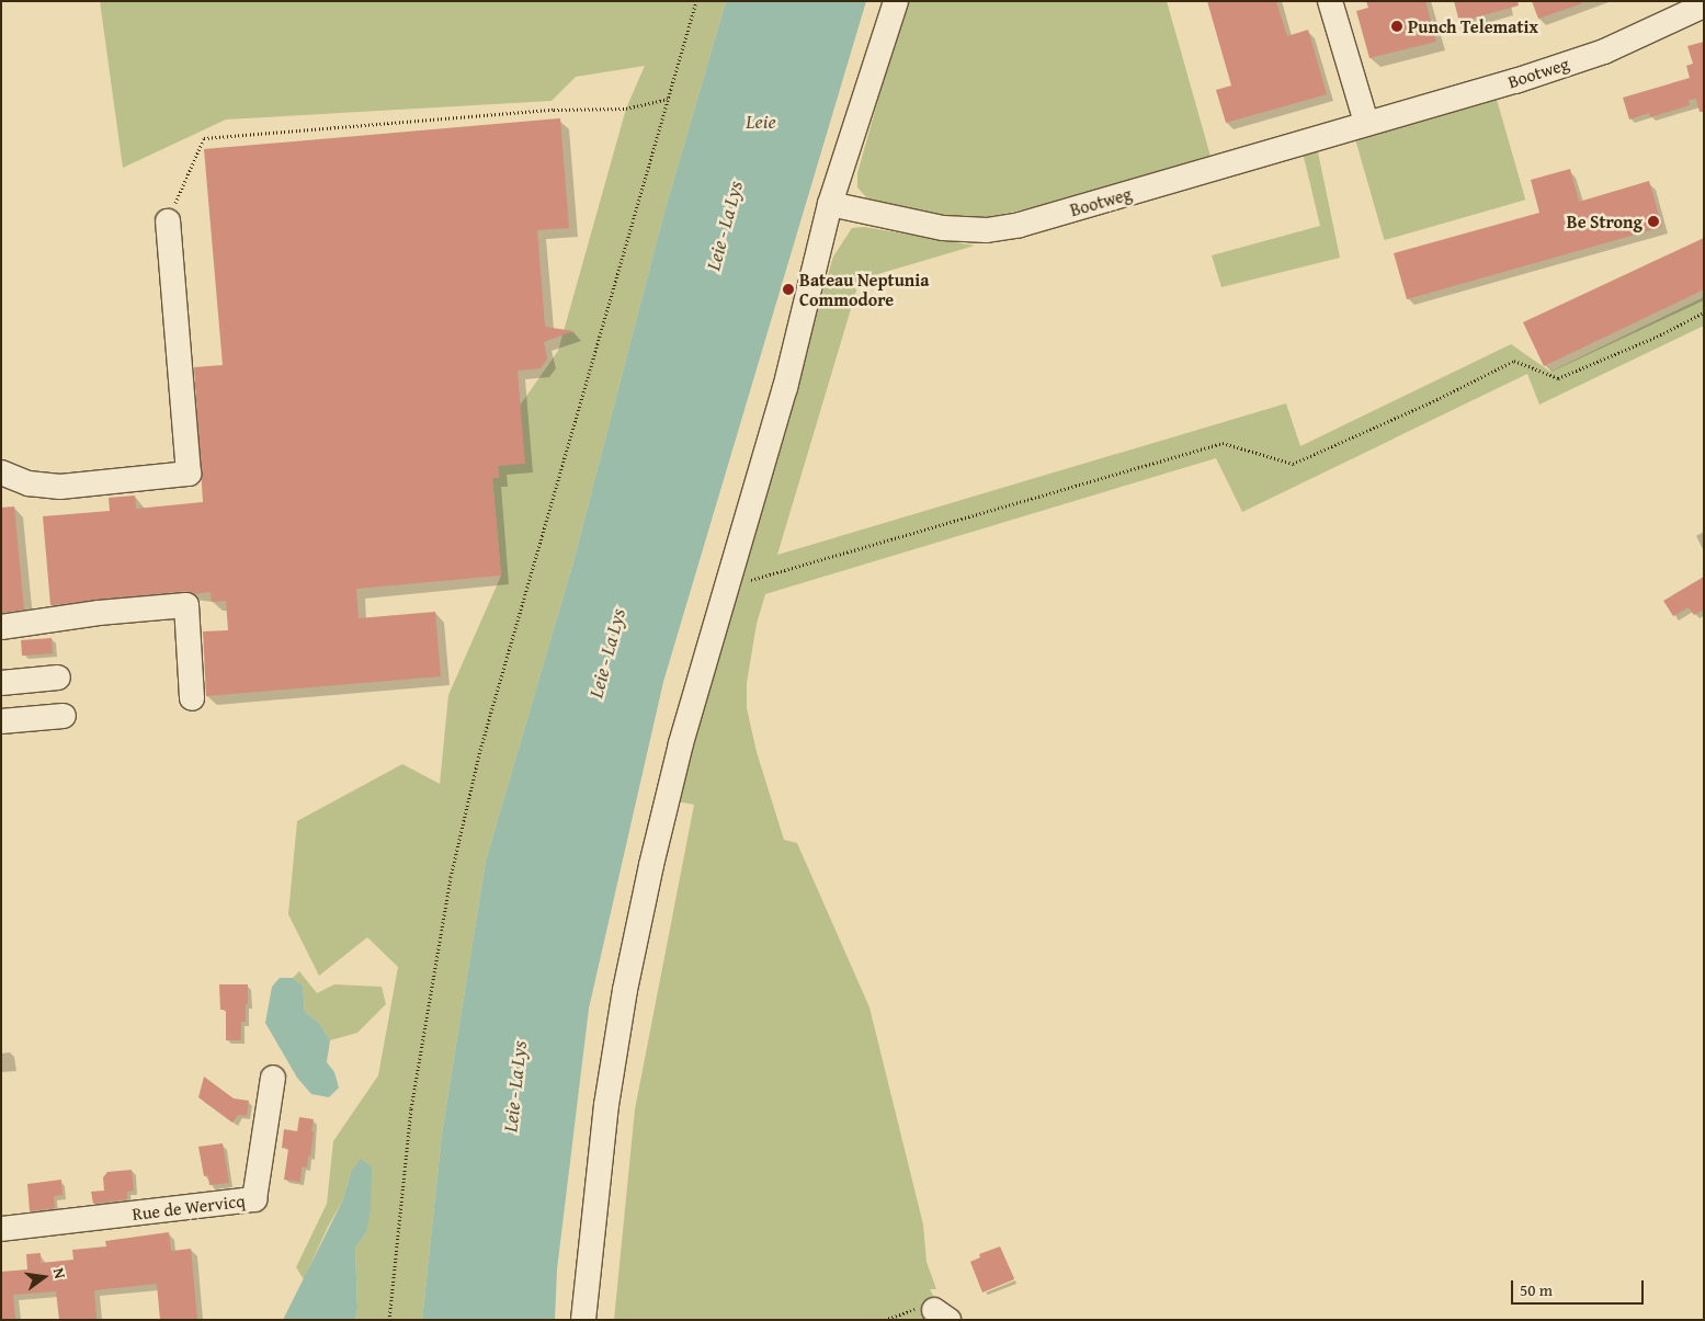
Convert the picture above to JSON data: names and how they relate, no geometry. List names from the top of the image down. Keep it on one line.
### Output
{"streets":{"street":["Bootweg","Rue de Wervicq"]},"water":["Leie","Leie - La Lys"],"places":["Punch Telematix","Be Strong","Bateau Neptunia Commodore"],"scale_bar":"50 m","north":"right"}
